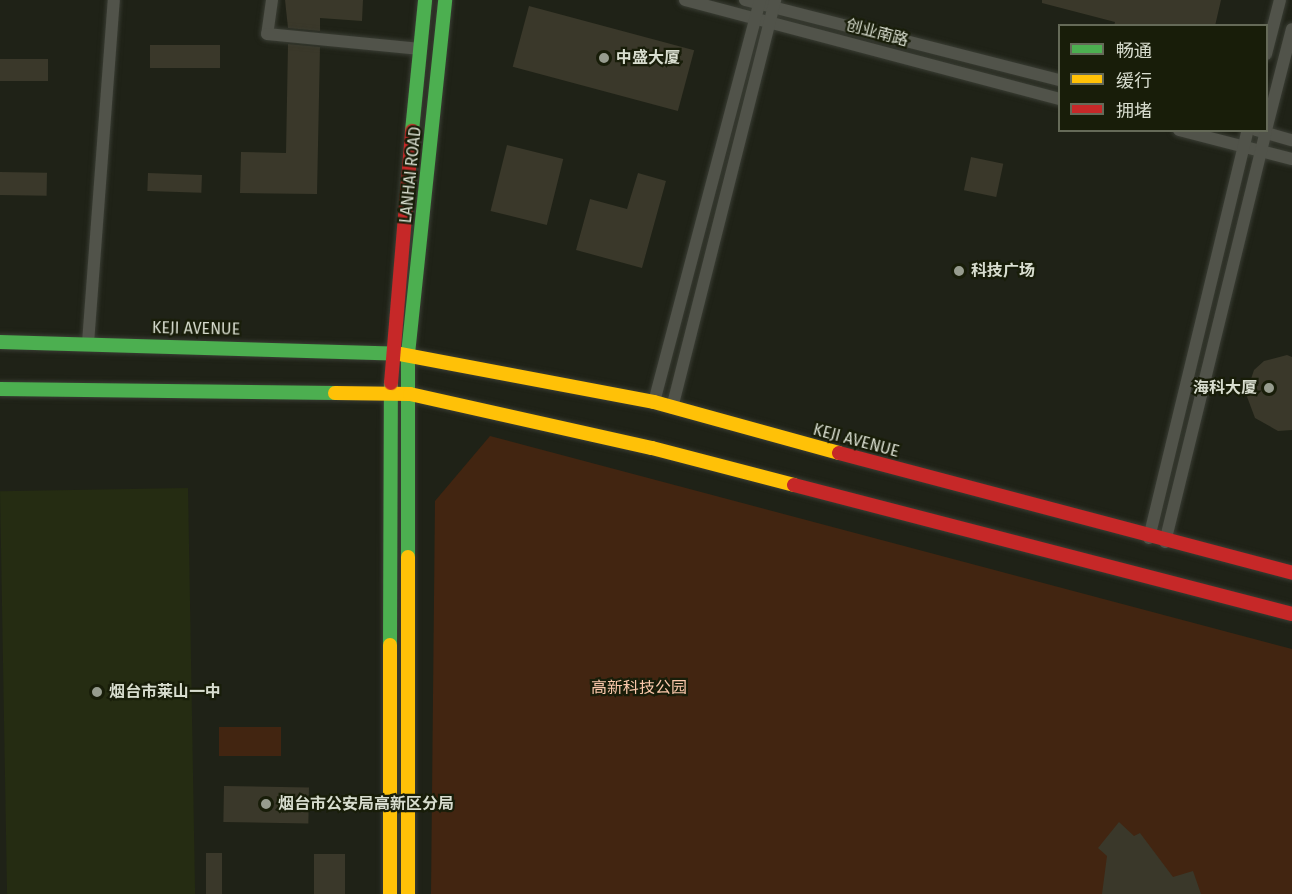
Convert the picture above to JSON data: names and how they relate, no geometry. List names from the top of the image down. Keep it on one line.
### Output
{"streets":{"main road":["LANHAI ROAD","KEJI AVENUE"],"street":["创业南路"]},"crossings":[["LANHAI ROAD","KEJI AVENUE"]],"parks":["高新科技公园"],"places":["中盛大厦","科技广场","海科大厦","烟台市莱山一中","烟台市公安局高新区分局"],"legend":["畅通","缓行","拥堵"]}
